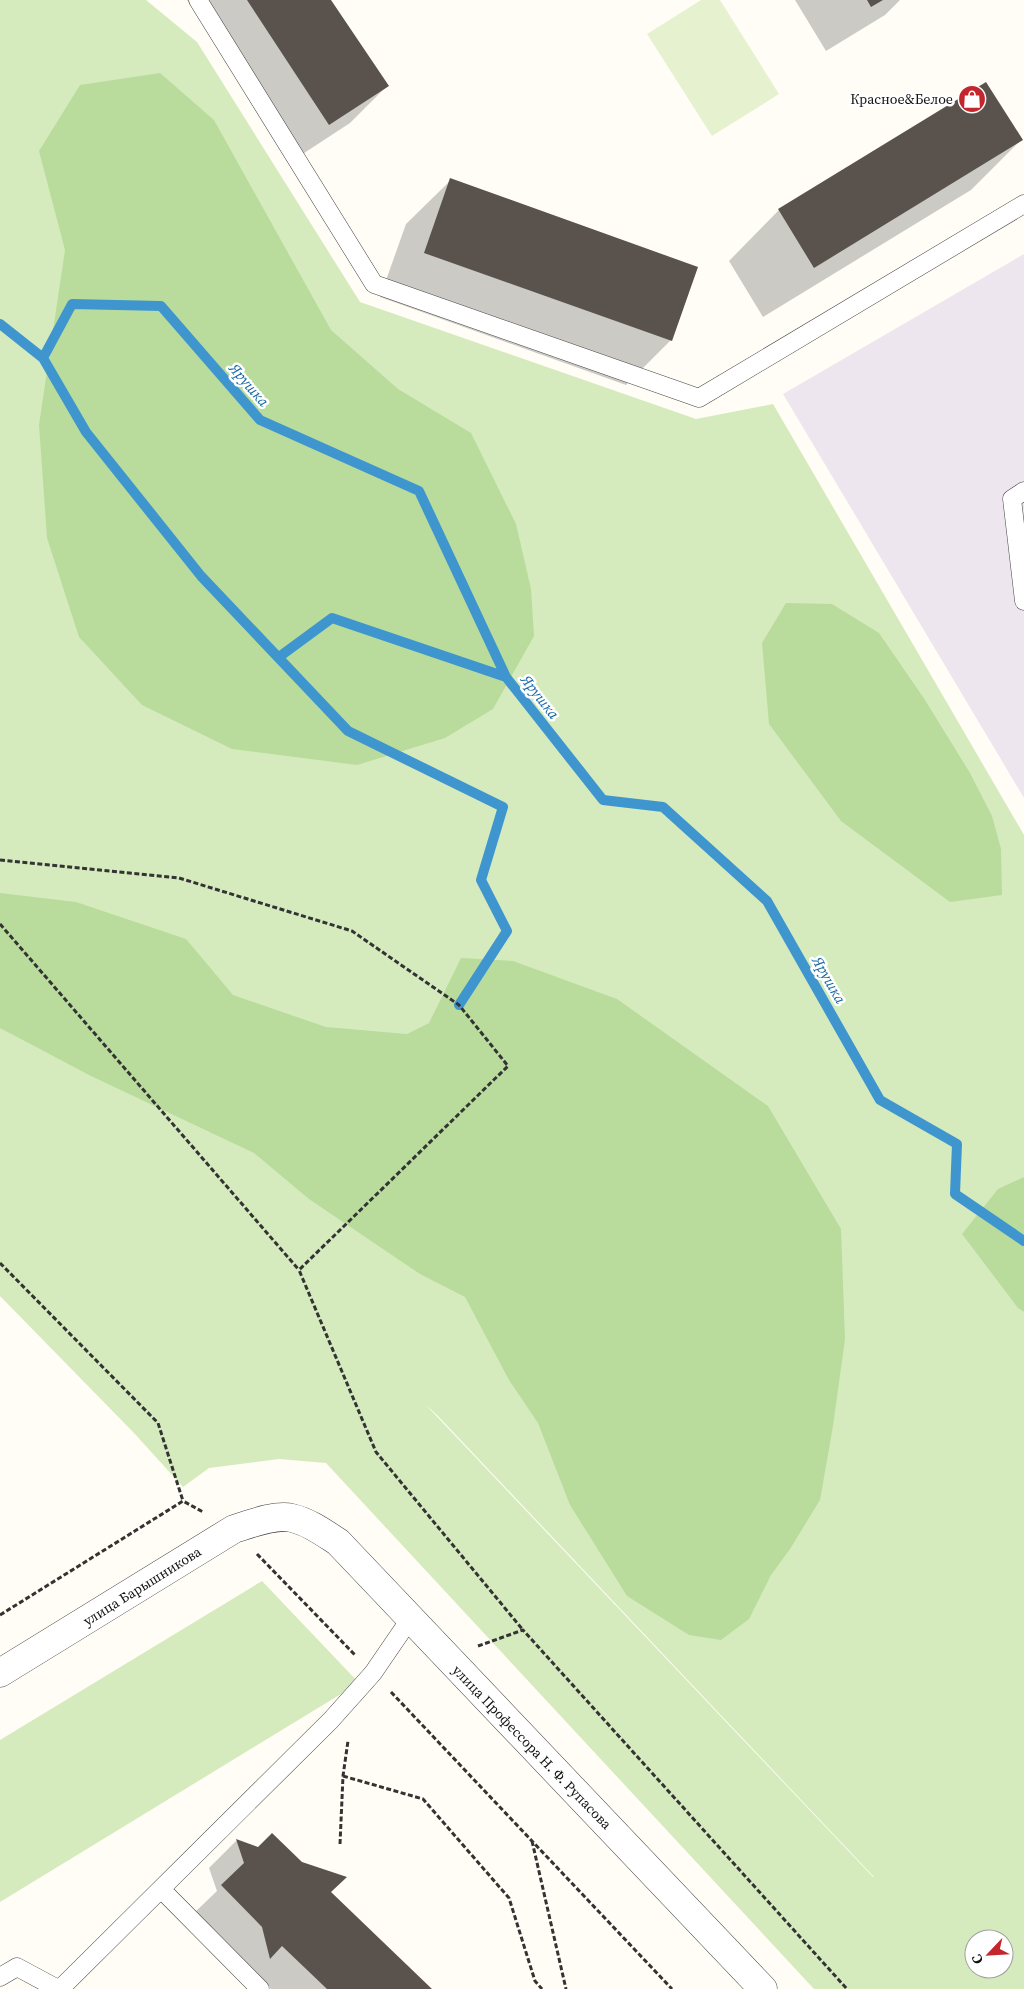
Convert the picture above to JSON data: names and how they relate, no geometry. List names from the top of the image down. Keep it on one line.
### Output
{"streets":{"street":["улица Барышникова","улица Профессора Н. Ф. Рупасова"]},"crossings":[["улица Барышникова","улица Профессора Н. Ф. Рупасова"]],"water":["Ярушка"],"places":{"shop":["Красное&Белое"]},"north":"bottom left"}
